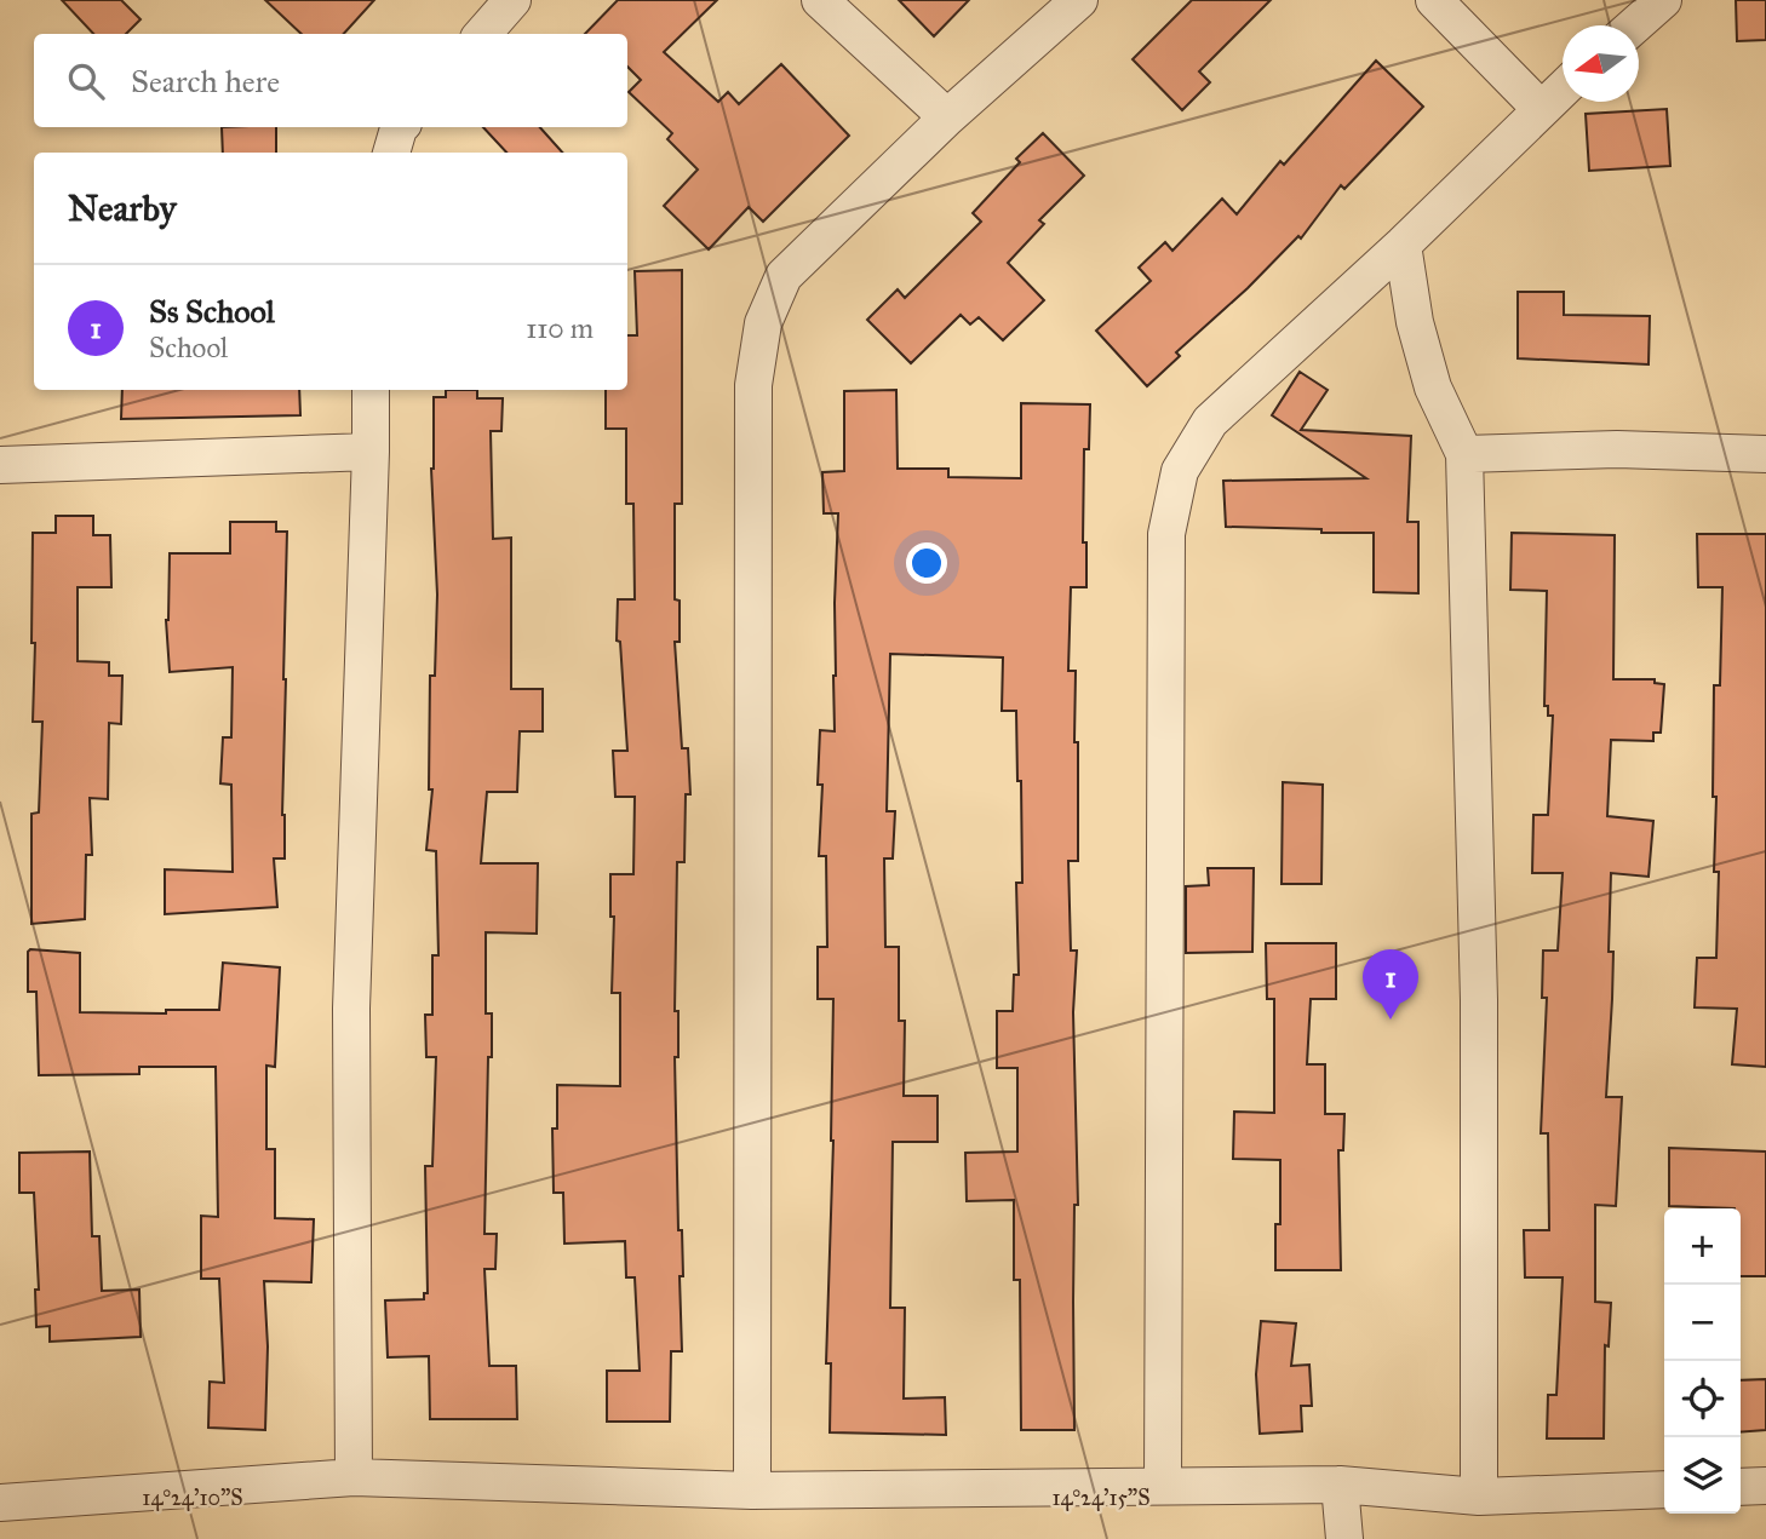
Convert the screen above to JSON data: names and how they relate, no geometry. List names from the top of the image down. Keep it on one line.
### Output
{"north":"left","page":{"search":"Search here","heading":"Nearby","list":[{"mark":"1","name":"Ss School","note":"School","value":"110 m"}],"pins":"1","map_buttons":["+","−"]},"coordinates":["14°24'10\"S","14°24'15\"S"]}
